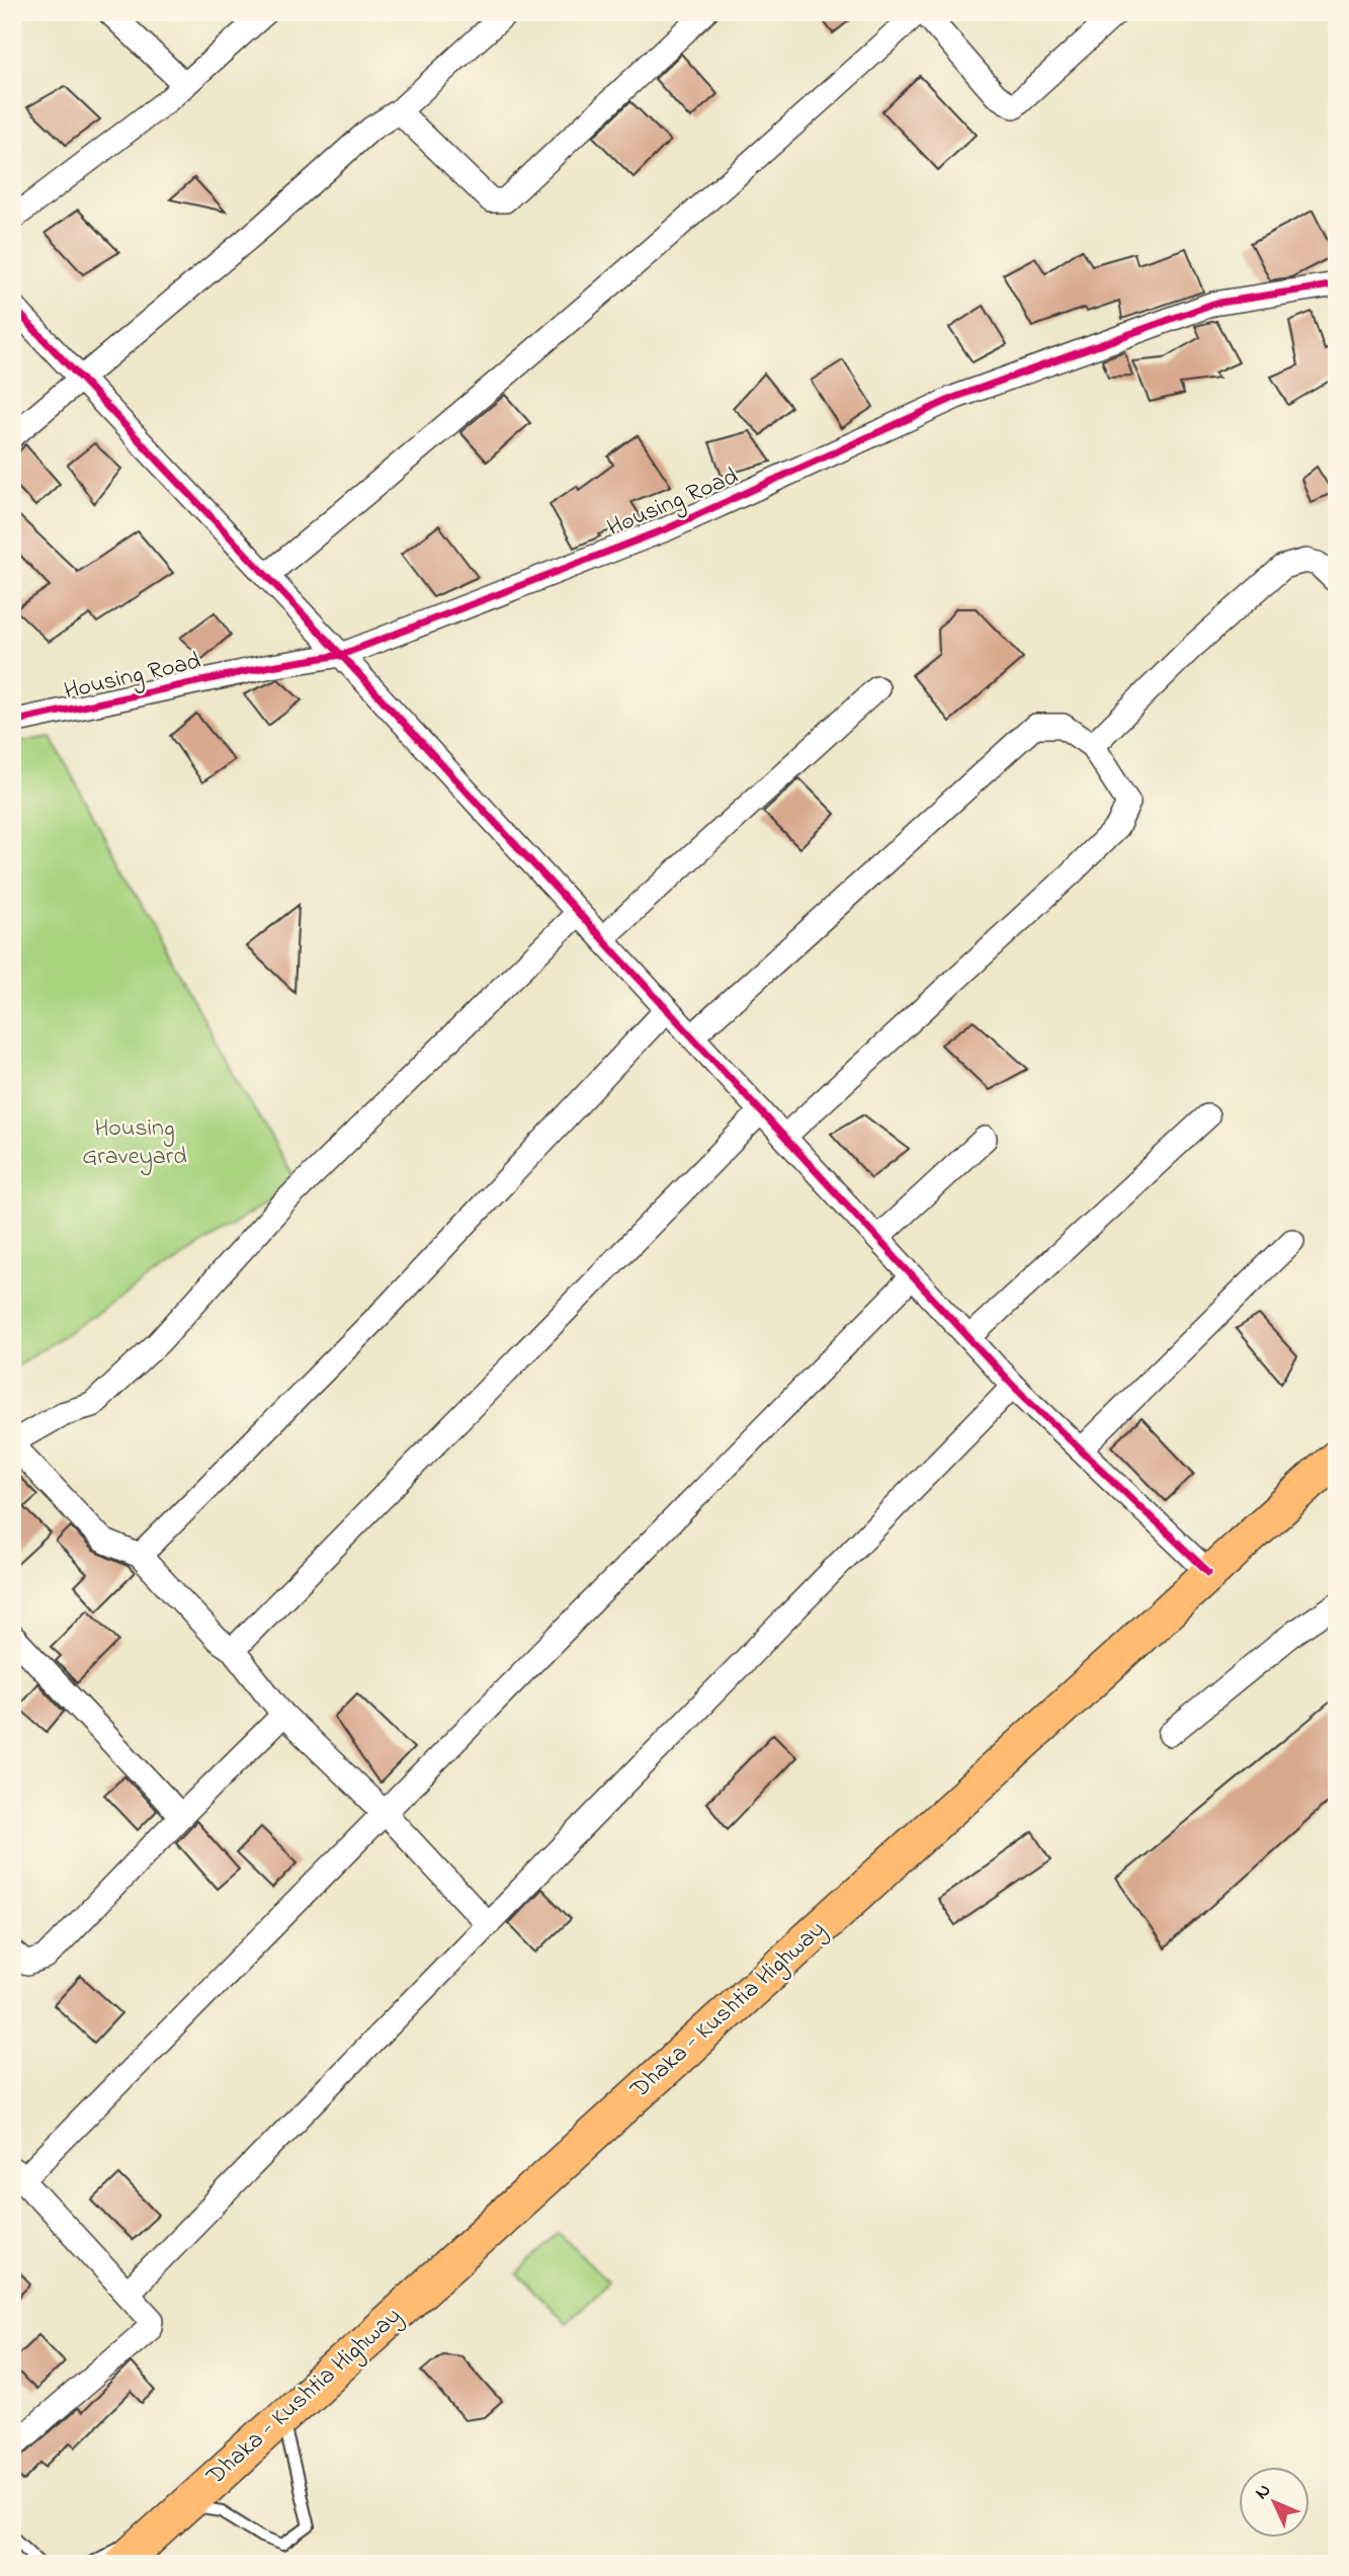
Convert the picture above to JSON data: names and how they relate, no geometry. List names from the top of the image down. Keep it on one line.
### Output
{"streets":{"main road":["Dhaka - Kushtia Highway"],"street":["Housing Road"]},"parks":["Housing Graveyard"],"north":"top left"}
